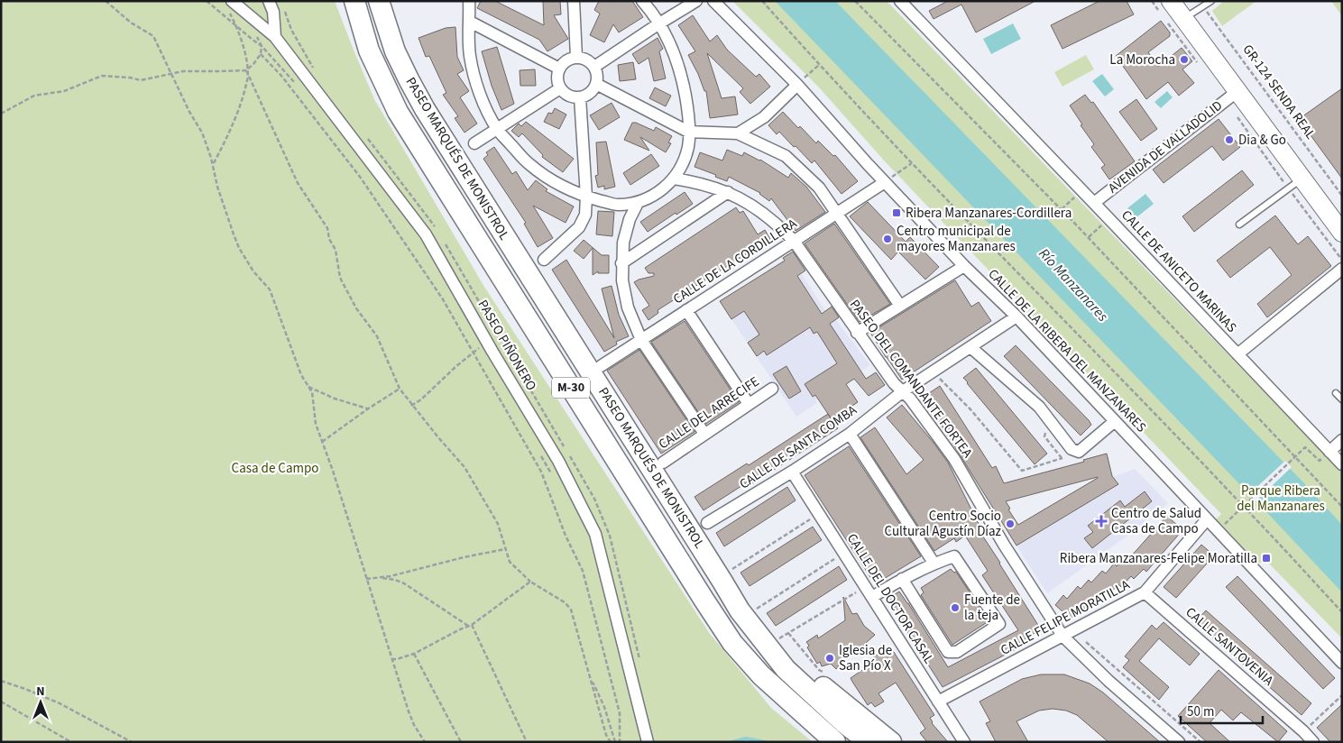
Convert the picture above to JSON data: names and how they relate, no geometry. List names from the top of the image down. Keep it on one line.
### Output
{"streets":{"highway":["PASEO MARQUÉS DE MONISTROL","M-30"],"main road":["AVENIDA DE VALLADOLID"],"street":["CALLE DE LA CORDILLERA","CALLE DE ANICETO MARINAS","PASEO PIÑONERO","CALLE DE LA RIBERA DEL MANZANARES","PASEO DEL COMANDANTE FORTEA","CALLE DEL ARRECIFE","CALLE DE SANTA COMBA","CALLE DEL DOCTOR CASAL","CALLE FELIPE MORATILLA","CALLE SANTOVENIA"],"path":["GR-124 SENDA REAL"]},"crossings":[["AVENIDA DE VALLADOLID","CALLE DE ANICETO MARINAS"],["CALLE DE LA CORDILLERA","CALLE DE LA RIBERA DEL MANZANARES"],["CALLE DE LA CORDILLERA","PASEO DEL COMANDANTE FORTEA"],["CALLE DE LA RIBERA DEL MANZANARES","CALLE DE SANTA COMBA"],["CALLE DE LA RIBERA DEL MANZANARES","CALLE FELIPE MORATILLA"],["PASEO DEL COMANDANTE FORTEA","CALLE DE SANTA COMBA"],["PASEO DEL COMANDANTE FORTEA","CALLE FELIPE MORATILLA"],["CALLE DE SANTA COMBA","CALLE DEL DOCTOR CASAL"],["CALLE DEL DOCTOR CASAL","CALLE FELIPE MORATILLA"],["CALLE FELIPE MORATILLA","CALLE SANTOVENIA"]],"water":["Río Manzanares"],"parks":["Casa de Campo","Parque Ribera del Manzanares"],"places":{"other":["La Morocha","Dia & Go","Centro municipal de mayores Manzanares","Centro Socio Cultural Agustín Díaz","Fuente de la teja","Iglesia de San Pío X"],"transit":["Ribera Manzanares-Cordillera","Ribera Manzanares-Felipe Moratilla"],"health":["Centro de Salud Casa de Campo"]},"scale_bar":"50 m","north":"top"}
